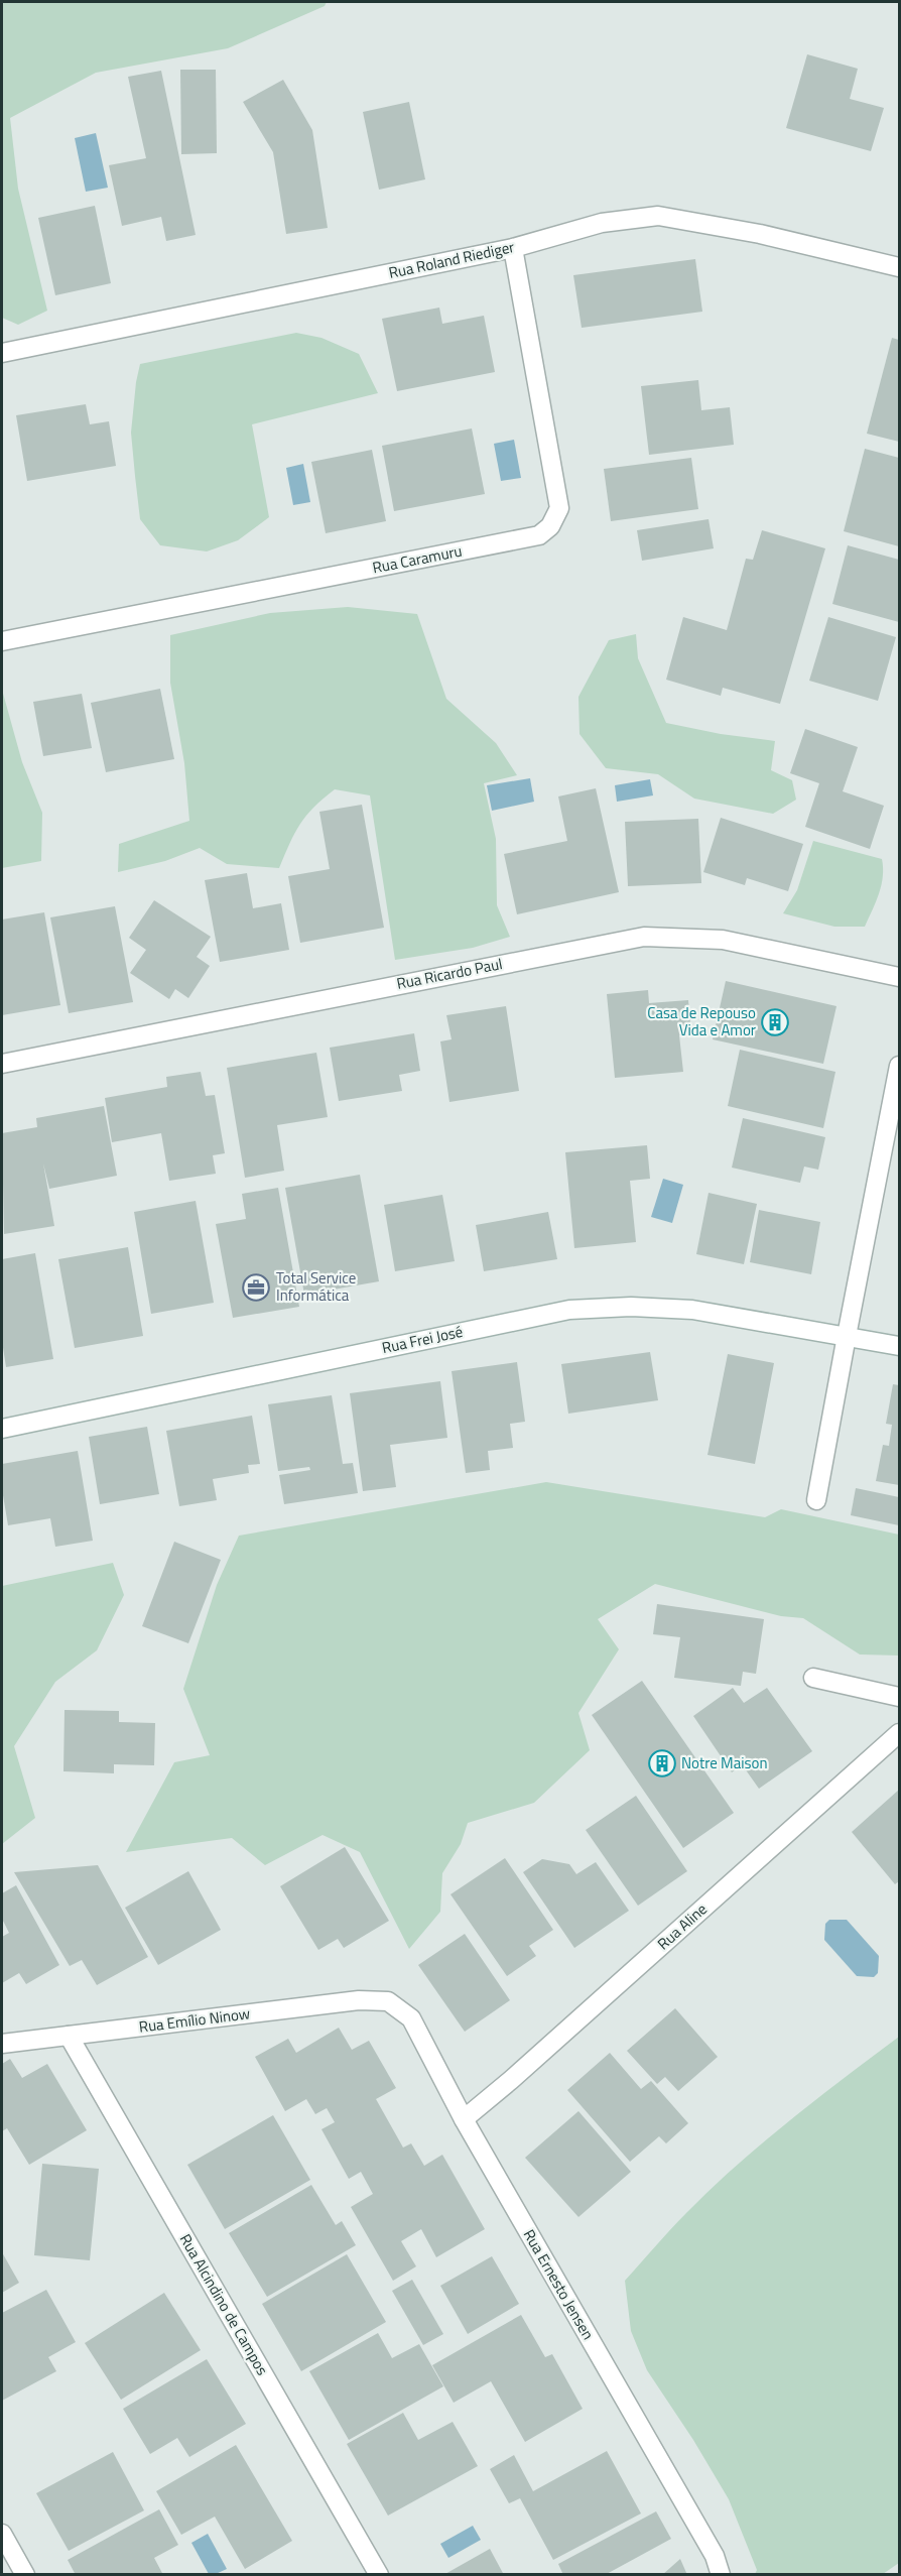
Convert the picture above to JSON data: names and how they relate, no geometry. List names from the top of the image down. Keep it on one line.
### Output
{"streets":{"street":["Rua Roland Riediger","Rua Caramuru","Rua Ricardo Paul","Rua Frei José","Rua Aline","Rua Emílio Ninow","Rua Ernesto Jensen","Rua Alcindino de Campos"]},"crossings":[["Rua Roland Riediger","Rua Caramuru"],["Rua Aline","Rua Ernesto Jensen"],["Rua Emílio Ninow","Rua Ernesto Jensen"],["Rua Emílio Ninow","Rua Alcindino de Campos"]],"places":{"building":["Casa de Repouso Vida e Amor","Notre Maison"],"office":["Total Service Informática"]}}
